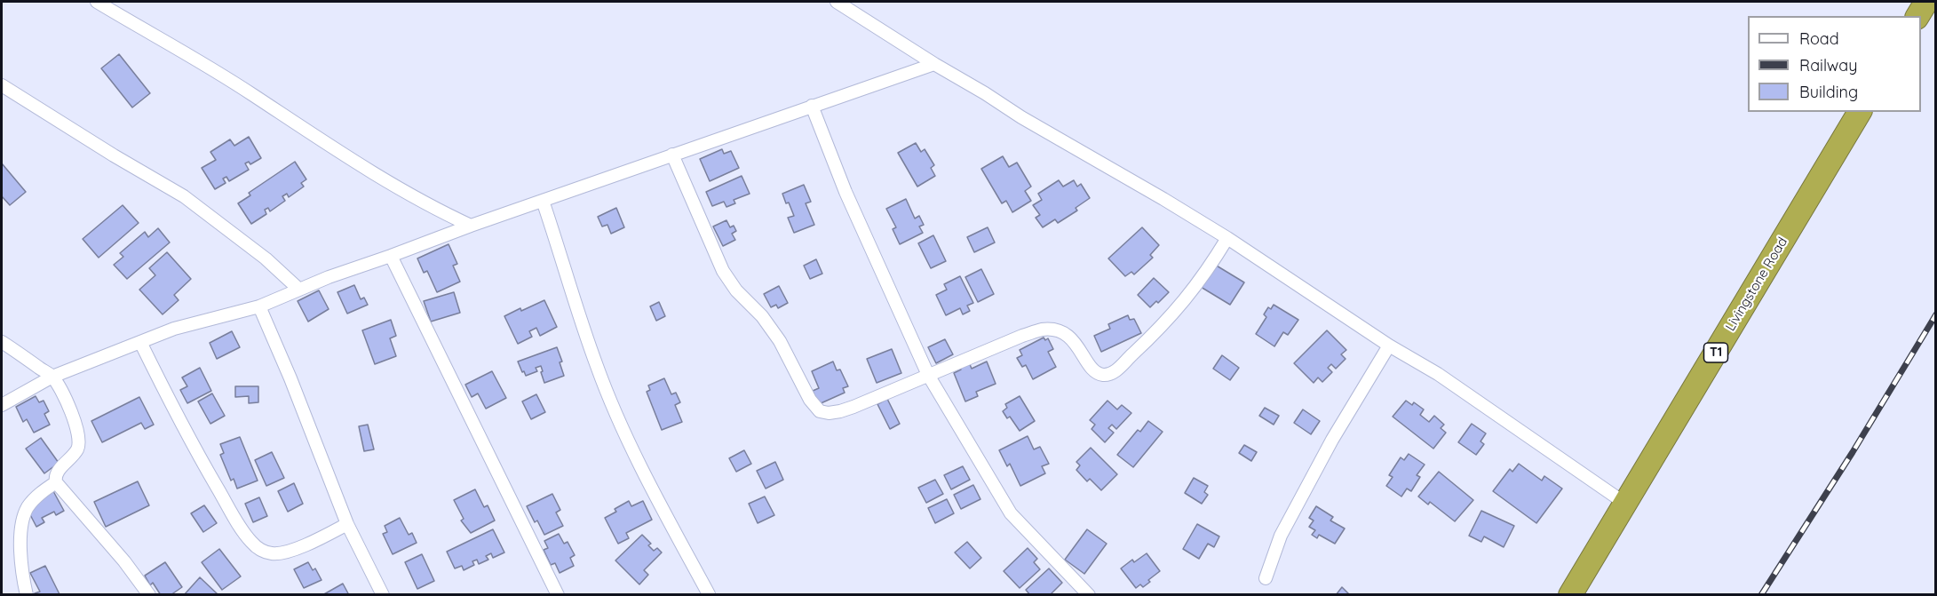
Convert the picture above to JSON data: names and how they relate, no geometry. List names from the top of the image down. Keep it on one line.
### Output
{"streets":{"highway":["Livingstone Road","T1"]},"legend":["Road","Railway","Building"]}
